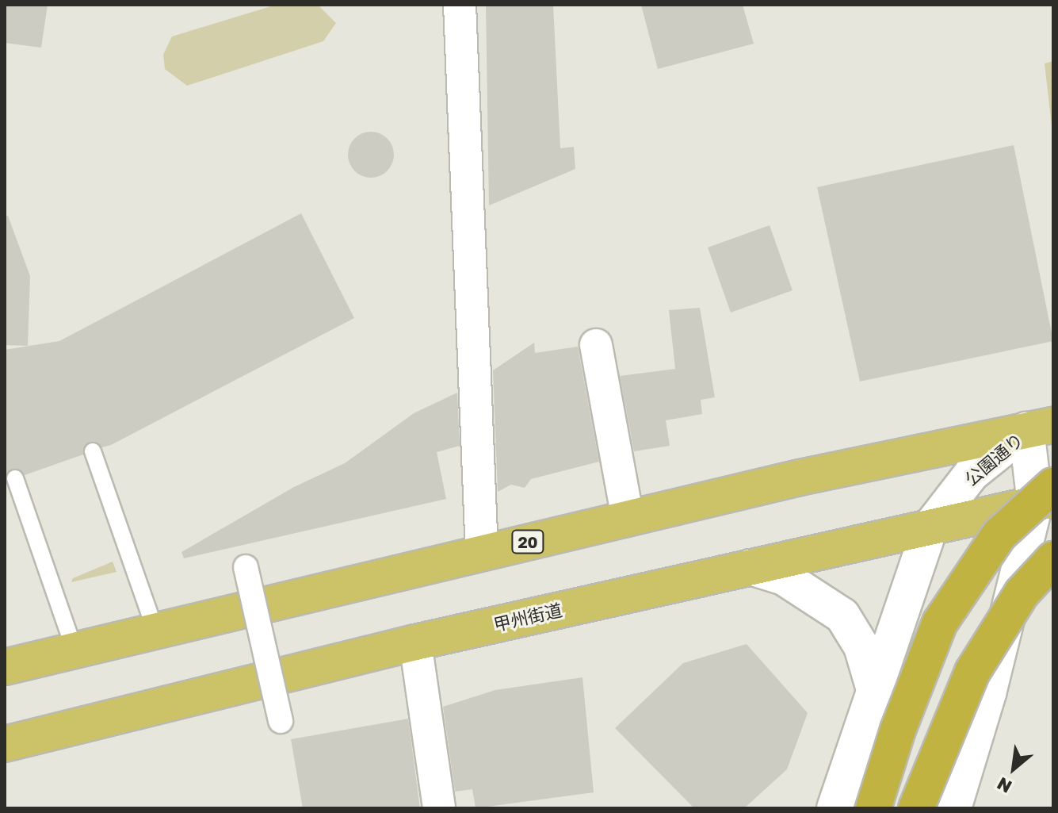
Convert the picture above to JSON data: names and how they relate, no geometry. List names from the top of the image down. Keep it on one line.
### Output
{"streets":{"highway":["20","甲州街道"],"main road":["公園通り"]},"crossings":[["公園通り","20"],["公園通り","甲州街道"]],"north":"bottom left"}
